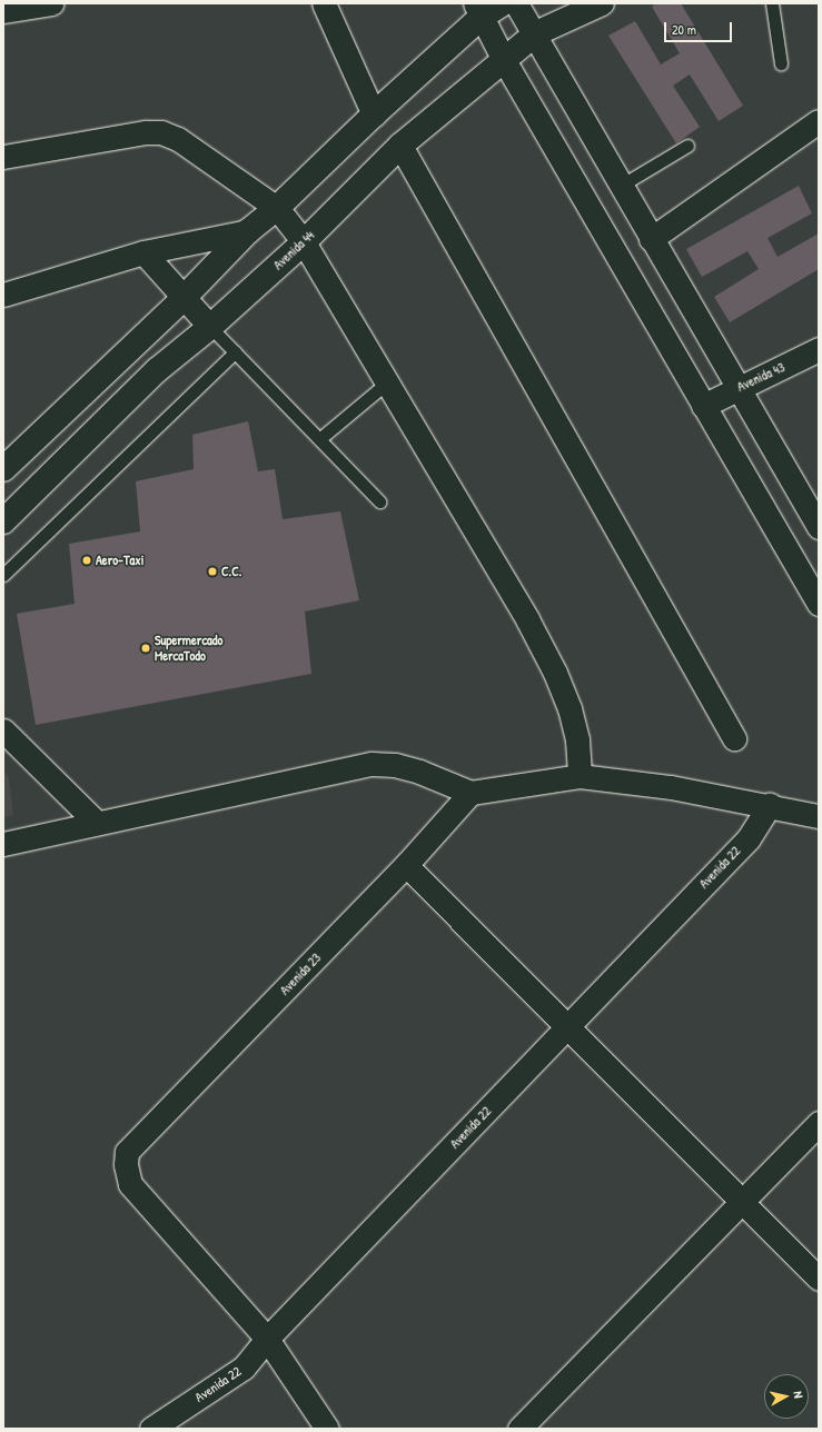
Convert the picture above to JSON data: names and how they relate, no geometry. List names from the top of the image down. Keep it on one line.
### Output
{"streets":{"street":["Avenida 44","Avenida 43","Avenida 22","Avenida 23"]},"crossings":[["Avenida 22","Avenida 23"]],"places":["Aero-Taxi","C.C.","Supermercado MercaTodo"],"scale_bar":"20 m","north":"right"}
